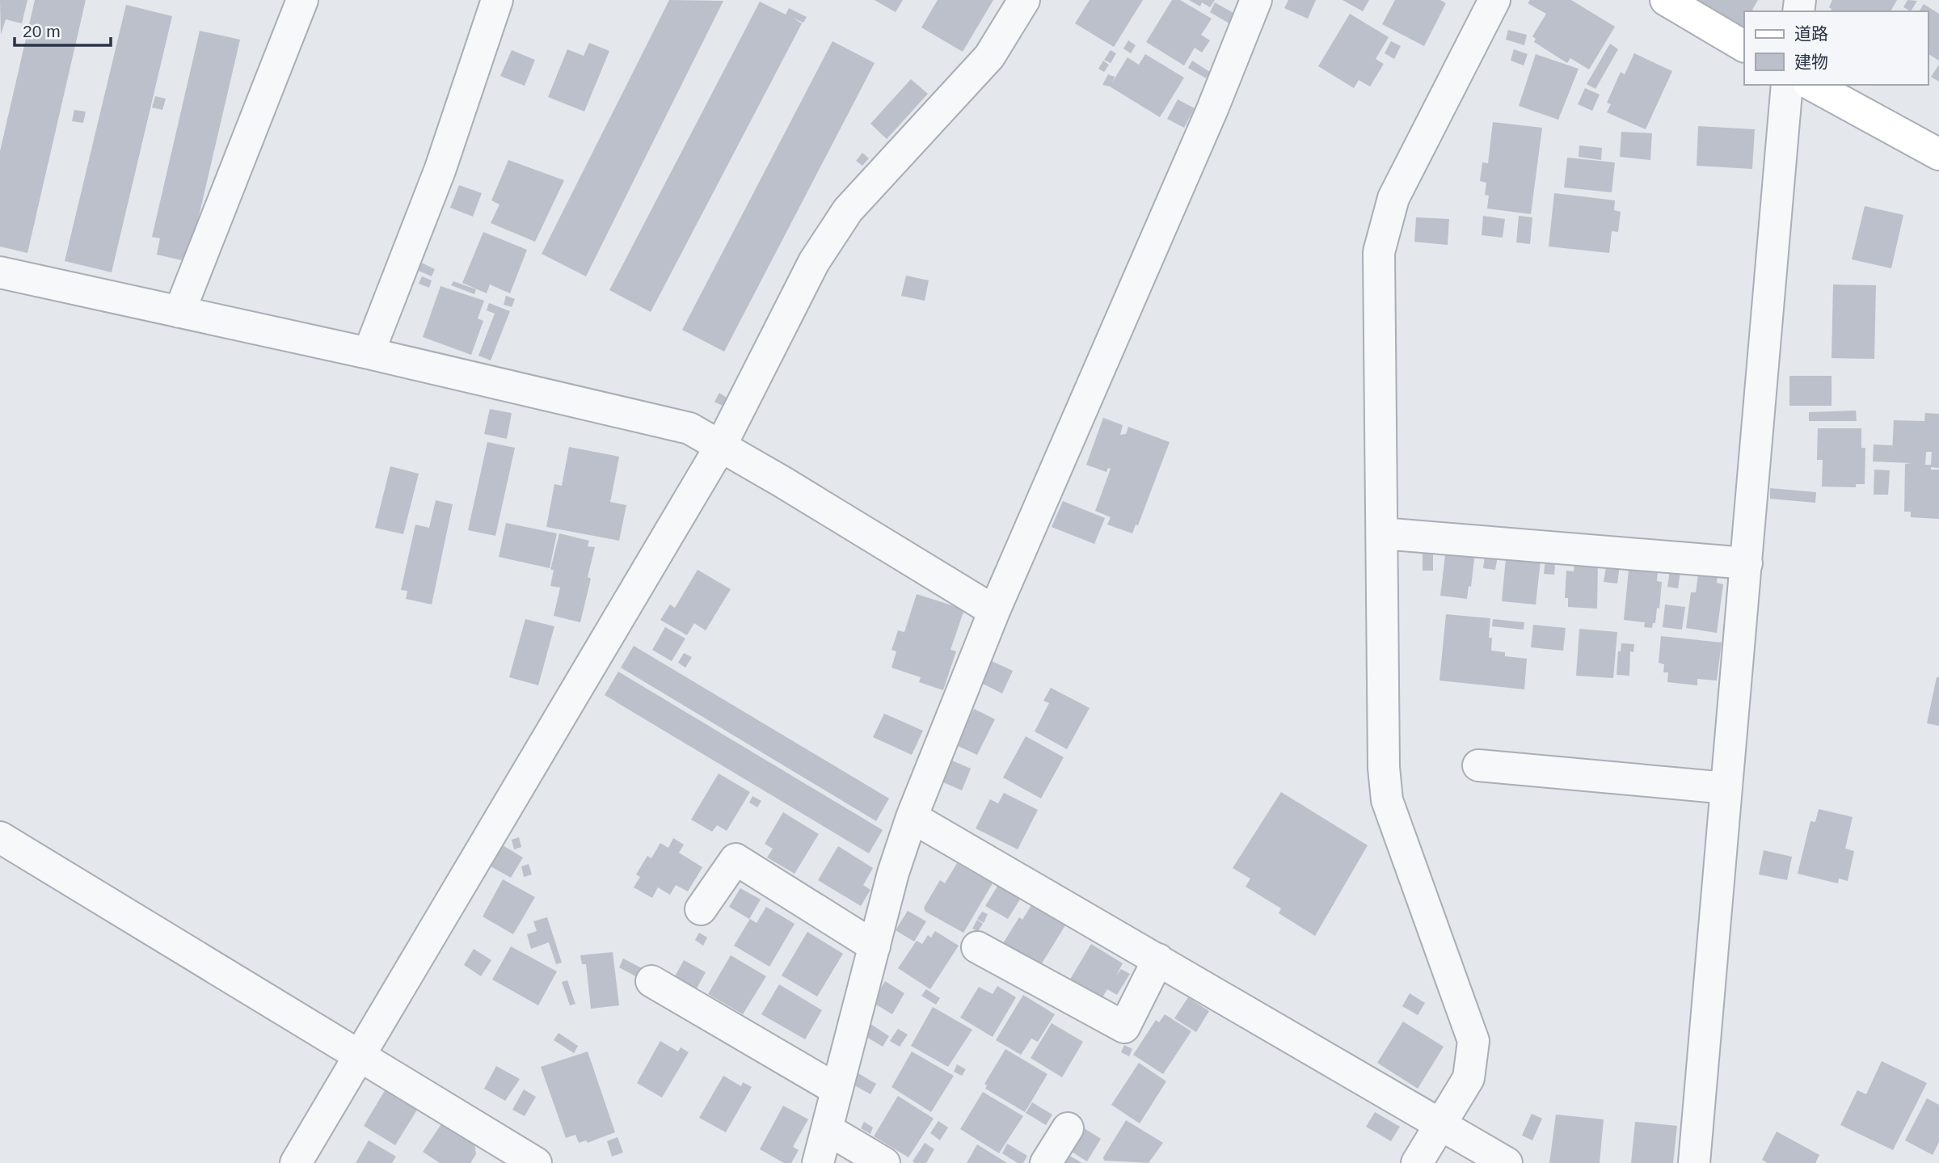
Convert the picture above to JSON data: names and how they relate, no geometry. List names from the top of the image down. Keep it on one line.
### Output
{"legend":["道路","建物"],"scale_bar":"20 m"}
